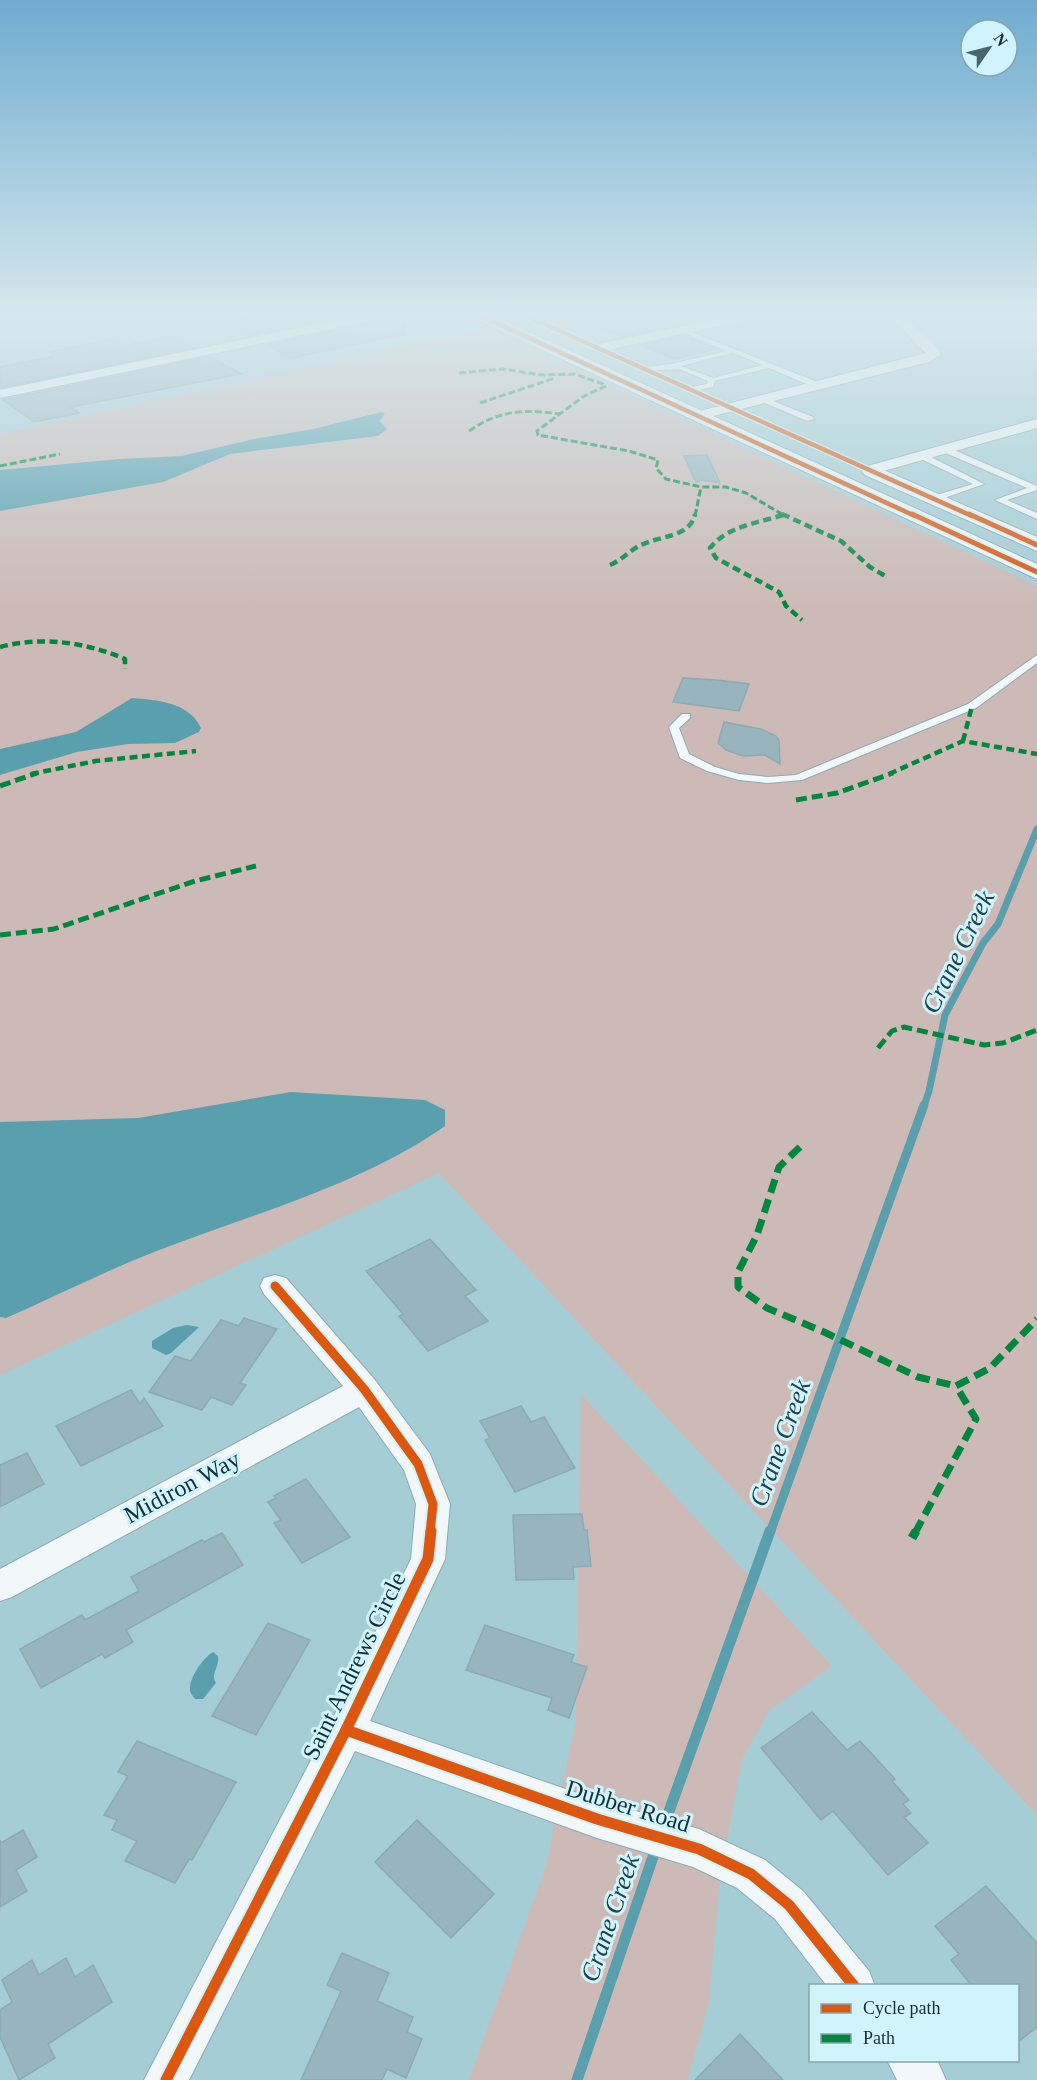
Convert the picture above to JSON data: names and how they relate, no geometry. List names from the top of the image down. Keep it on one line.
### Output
{"streets":{"street":["Midiron Way","Saint Andrews Circle","Dubber Road"]},"crossings":[["Midiron Way","Saint Andrews Circle"],["Saint Andrews Circle","Dubber Road"]],"water":["Crane Creek"],"legend":["Cycle path","Path"],"north":"top right"}
